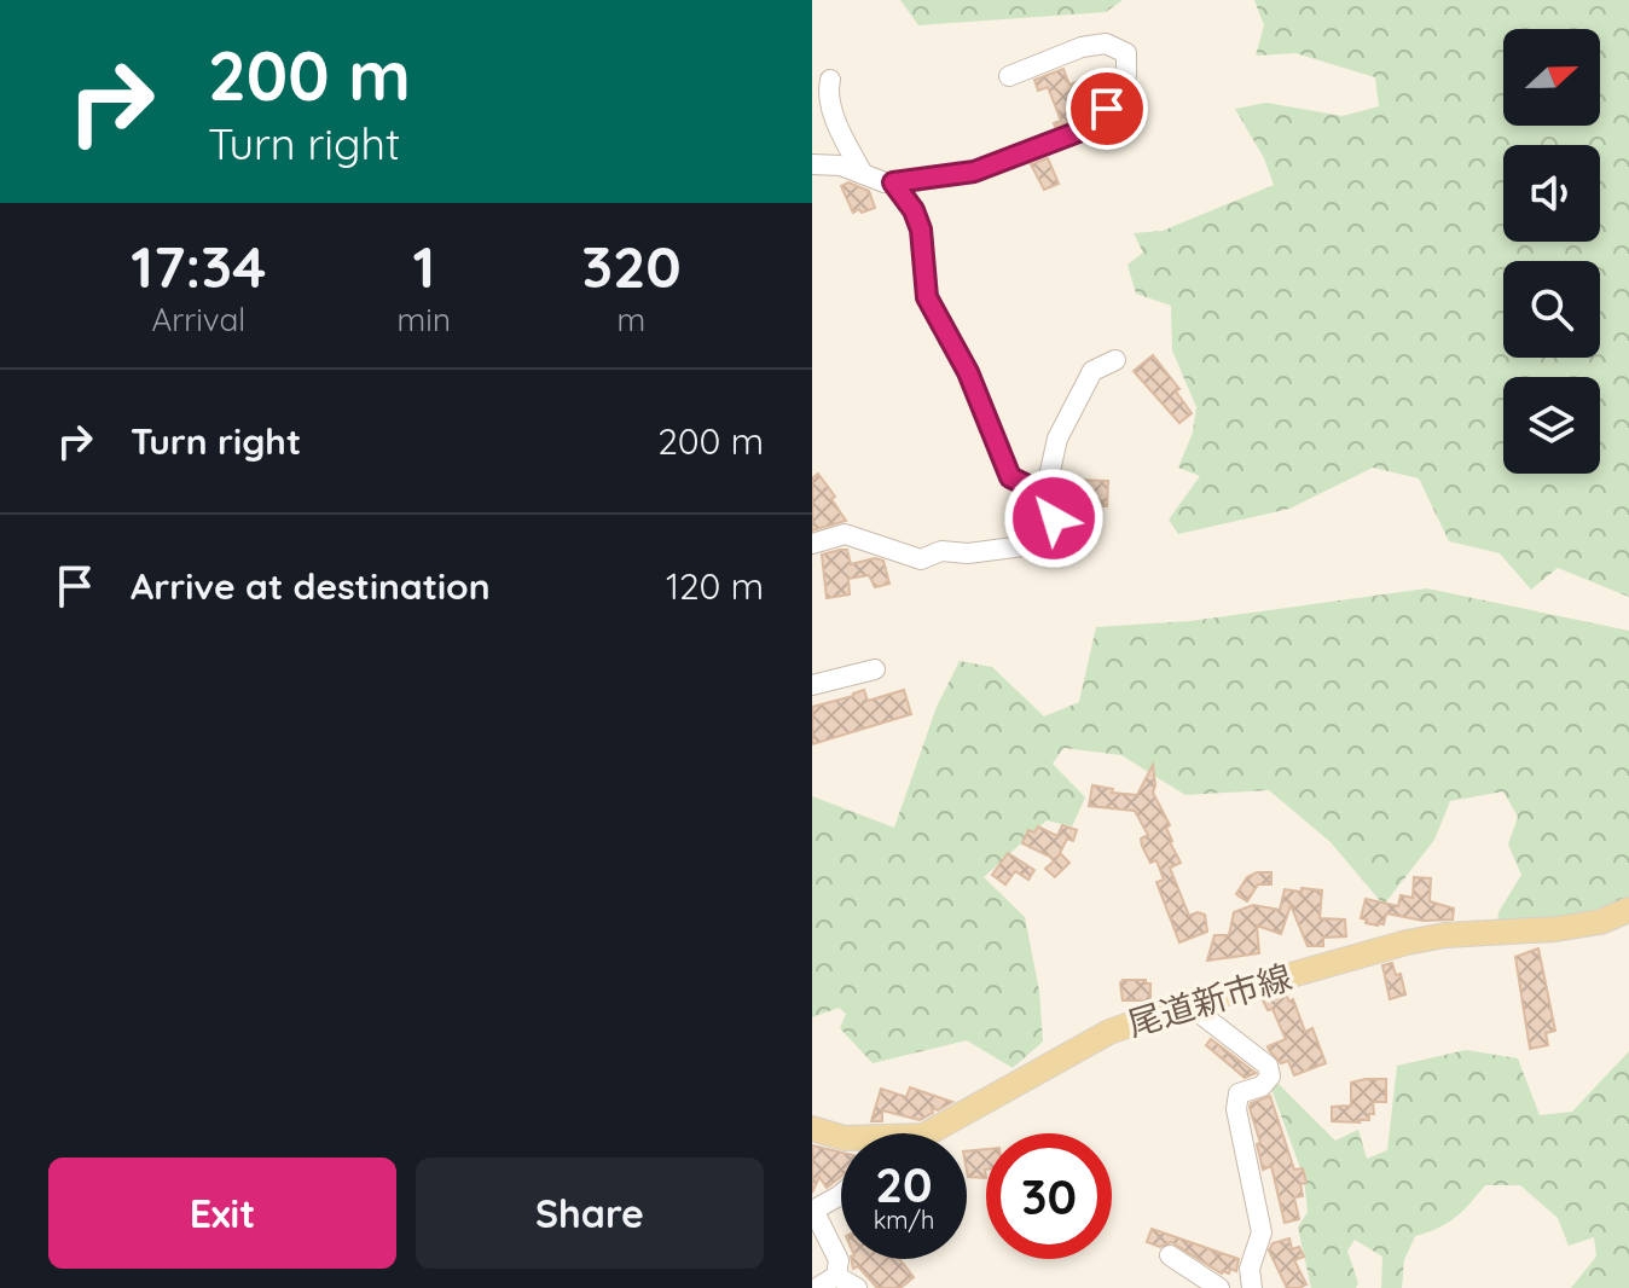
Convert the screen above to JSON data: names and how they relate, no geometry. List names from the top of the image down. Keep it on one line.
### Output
{"streets":{"main road":["尾道新市線"]},"north":"right","page":{"turn":["200 m","Turn right"],"eta":["17:34","Arrival","1","min","320","m"],"list":[{"name":"Turn right","value":"200 m"},{"name":"Arrive at destination","value":"120 m"}],"speed":"20 km/h","limit":"30","buttons":["Exit","Share"]}}
